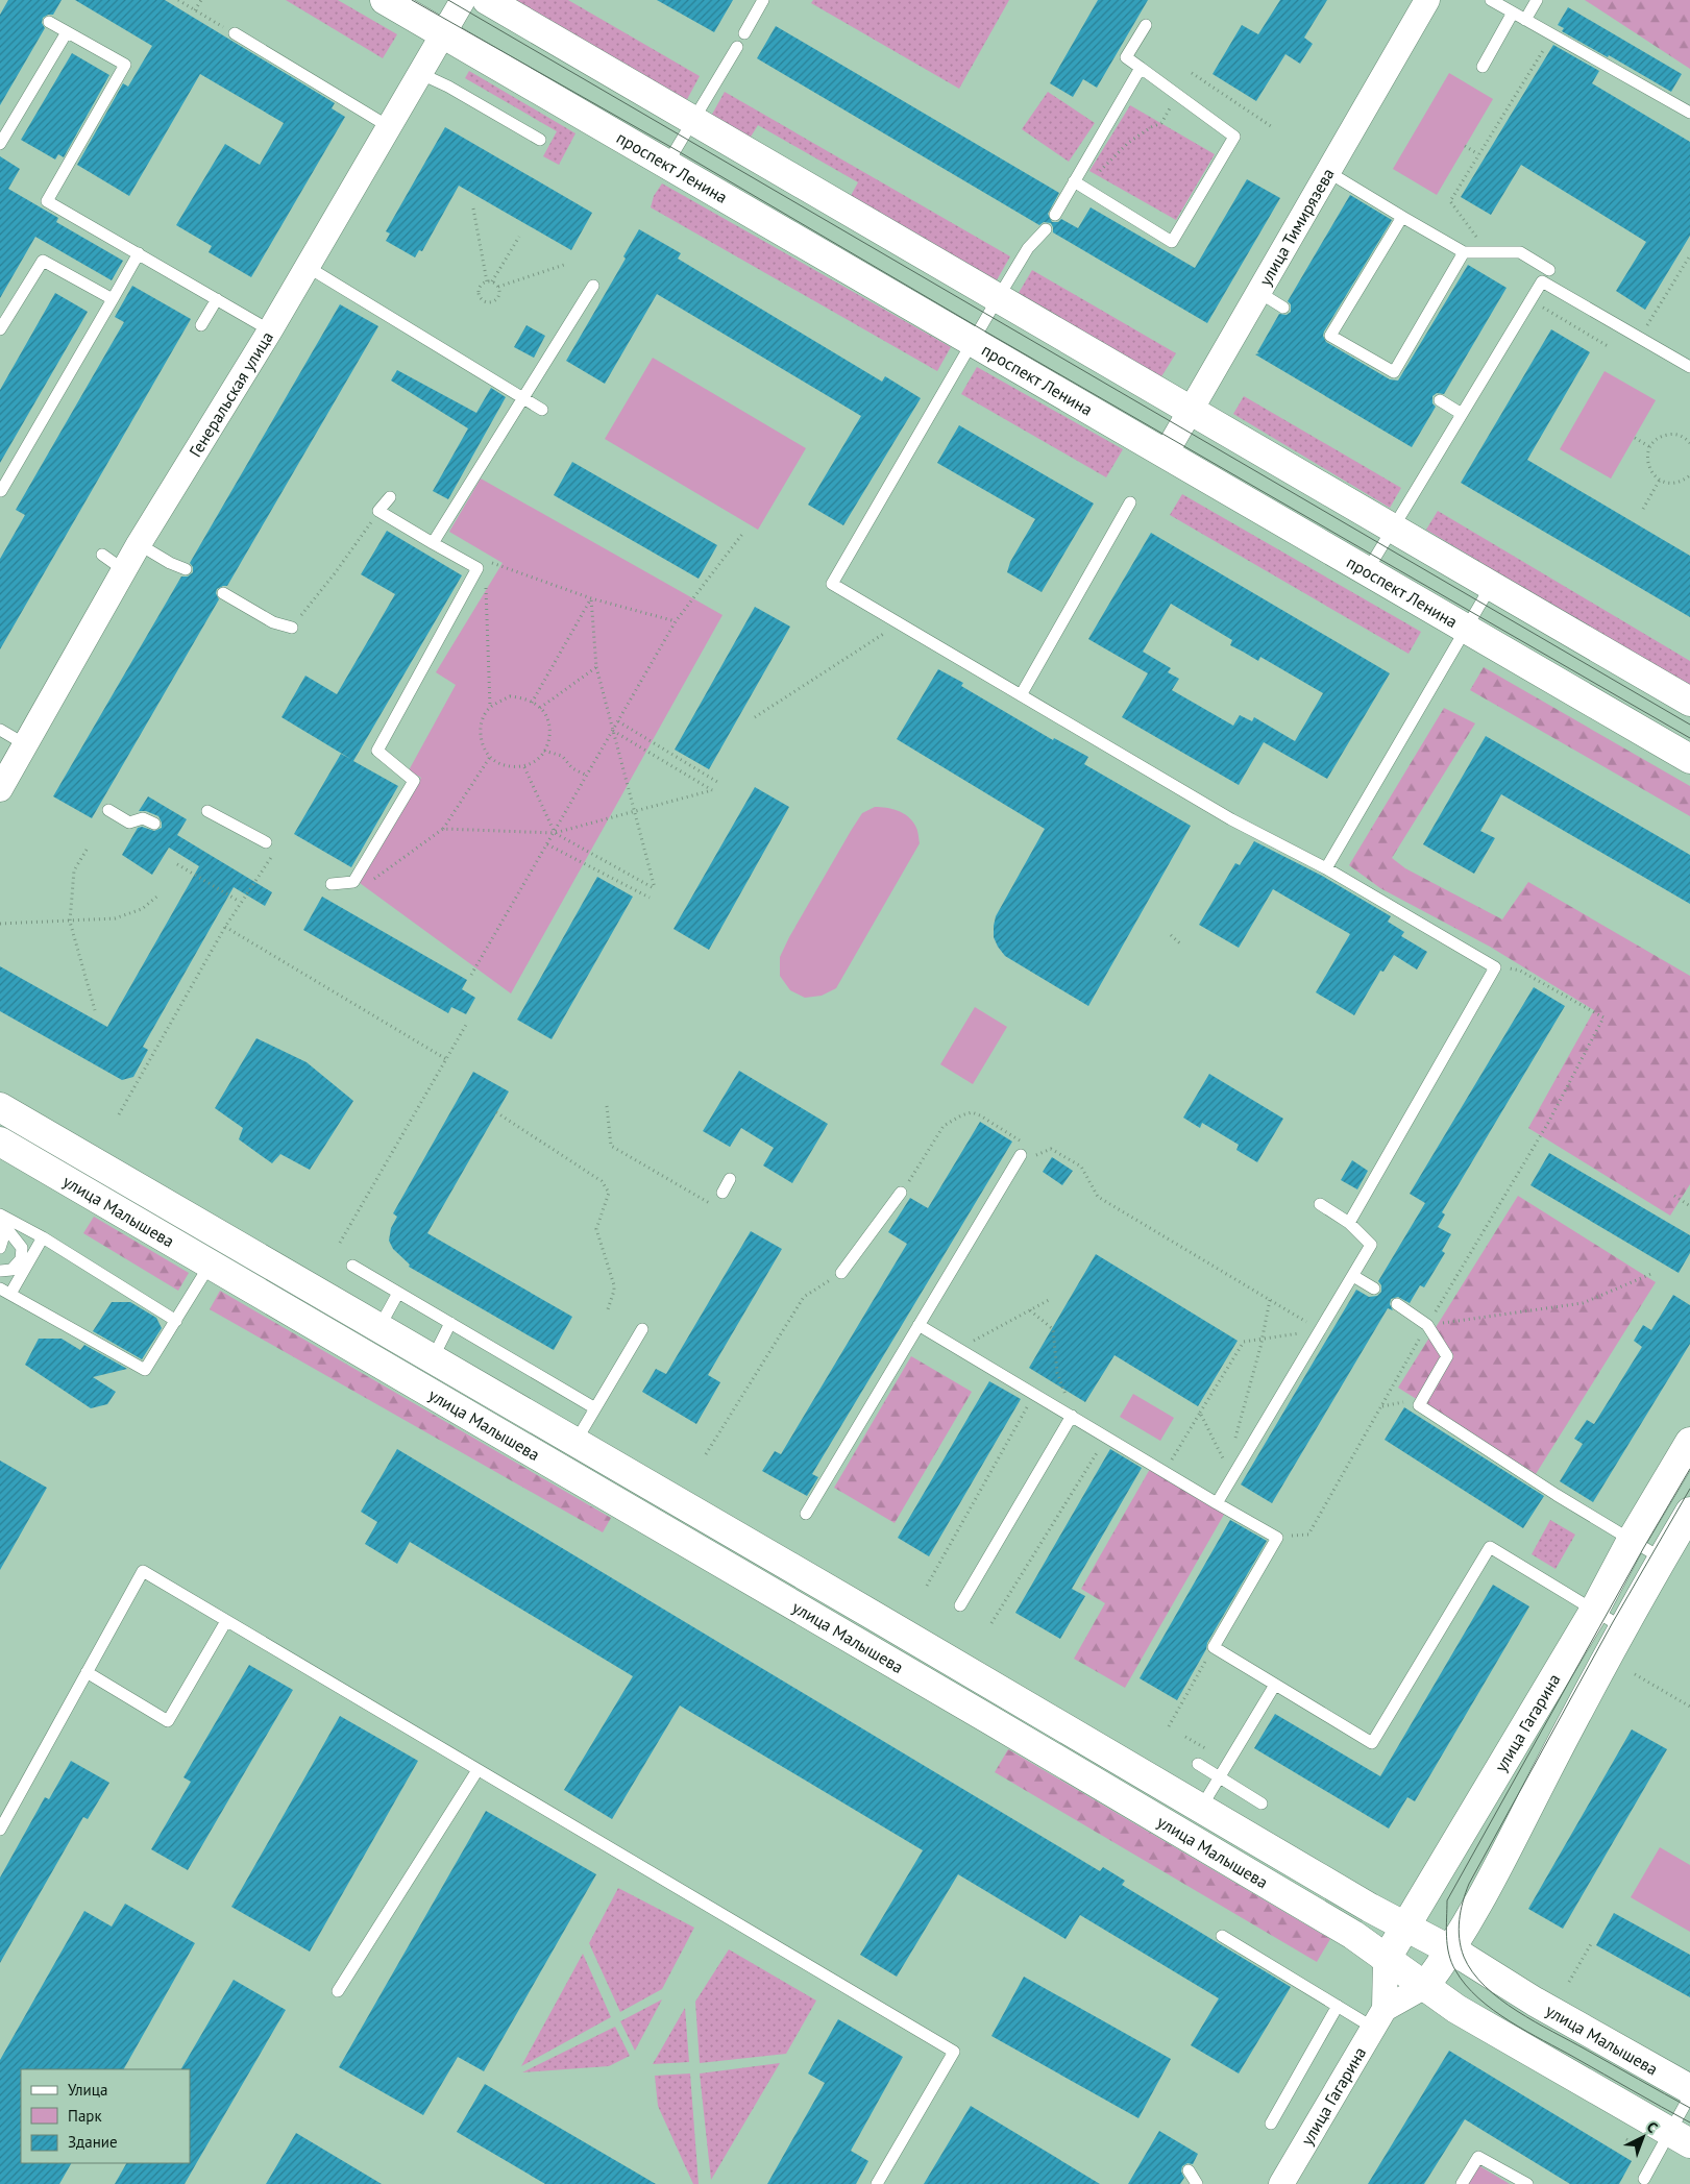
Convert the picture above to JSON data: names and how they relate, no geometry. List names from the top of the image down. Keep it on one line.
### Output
{"streets":{"main road":["проспект Ленина","улица Малышева","улица Гагарина"],"street":["улица Тимирязева","Генеральская улица"]},"crossings":[["проспект Ленина","улица Тимирязева"],["проспект Ленина","Генеральская улица"],["улица Малышева","улица Гагарина"]],"legend":["Улица","Парк","Здание"],"north":"top right"}
